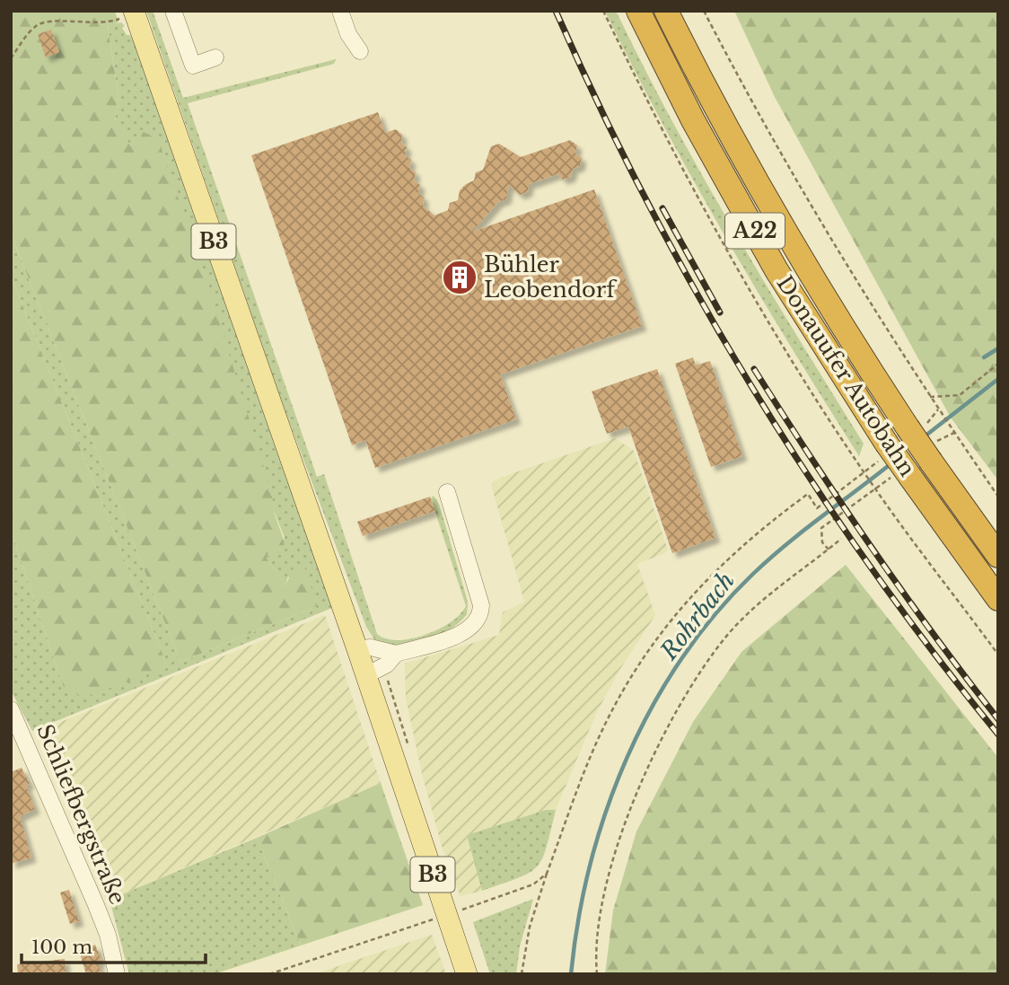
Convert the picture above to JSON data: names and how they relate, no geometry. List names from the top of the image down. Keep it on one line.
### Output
{"streets":{"highway":["A22","Donauufer Autobahn"],"main road":["B3"],"street":["Schliefbergstraße"]},"water":["Rohrbach"],"places":{"building":["Bühler Leobendorf"]},"scale_bar":"100 m"}
